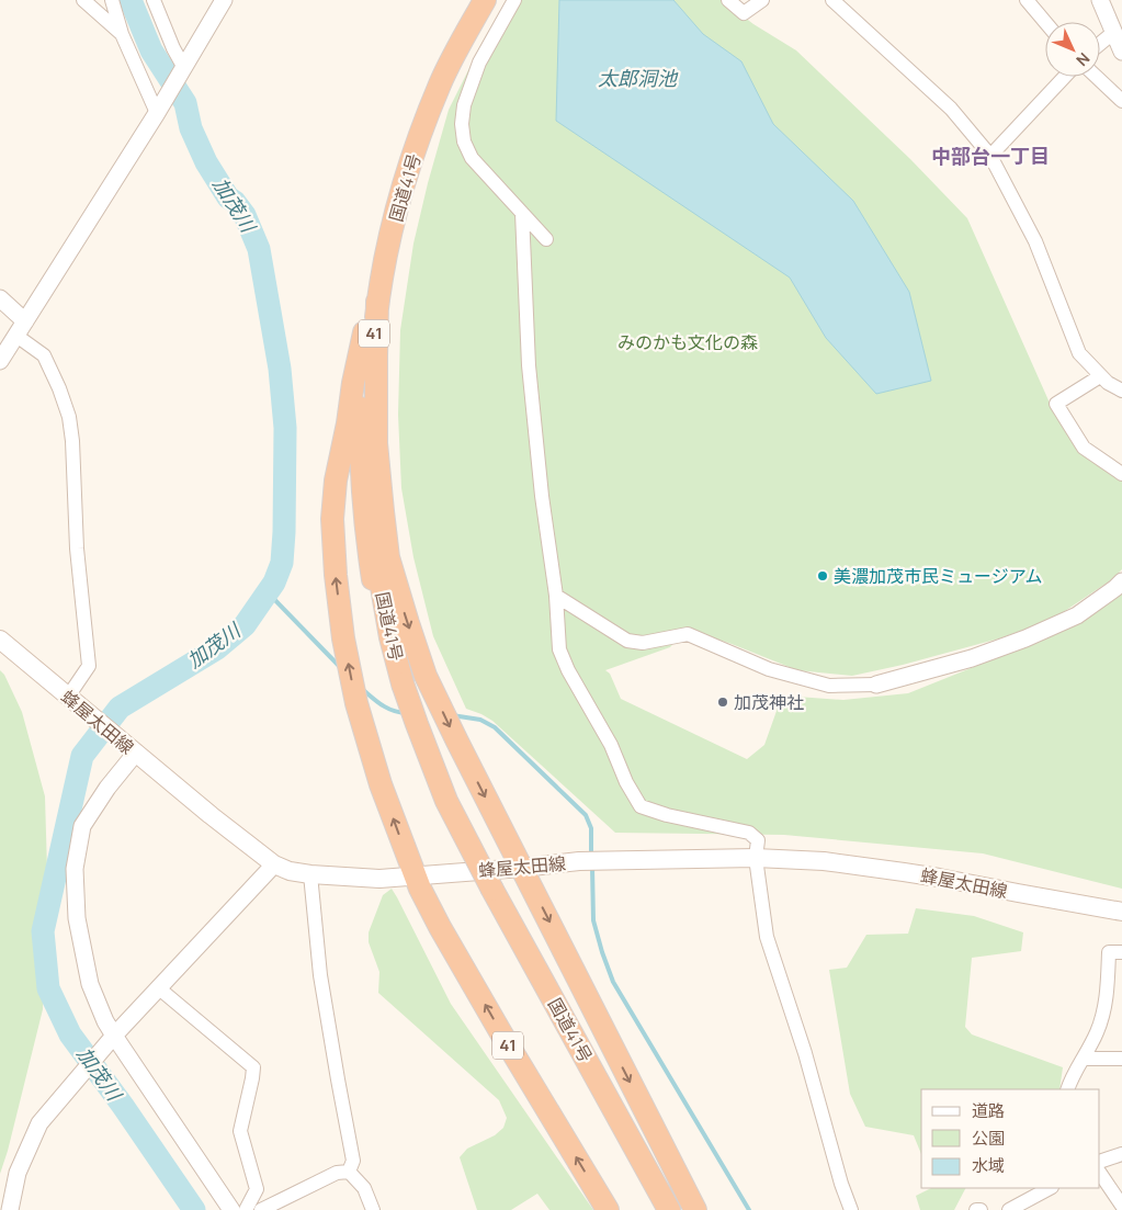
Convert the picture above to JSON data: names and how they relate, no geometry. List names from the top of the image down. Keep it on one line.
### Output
{"streets":{"highway":["国道41号","41"],"main road":["蜂屋太田線"]},"crossings":[["国道41号","41"],["41","蜂屋太田線"]],"districts":["中部台一丁目"],"water":["太郎洞池","加茂川"],"parks":["みのかも文化の森"],"places":["美濃加茂市民ミュージアム","加茂神社"],"legend":["道路","公園","水域"],"north":"bottom right"}
